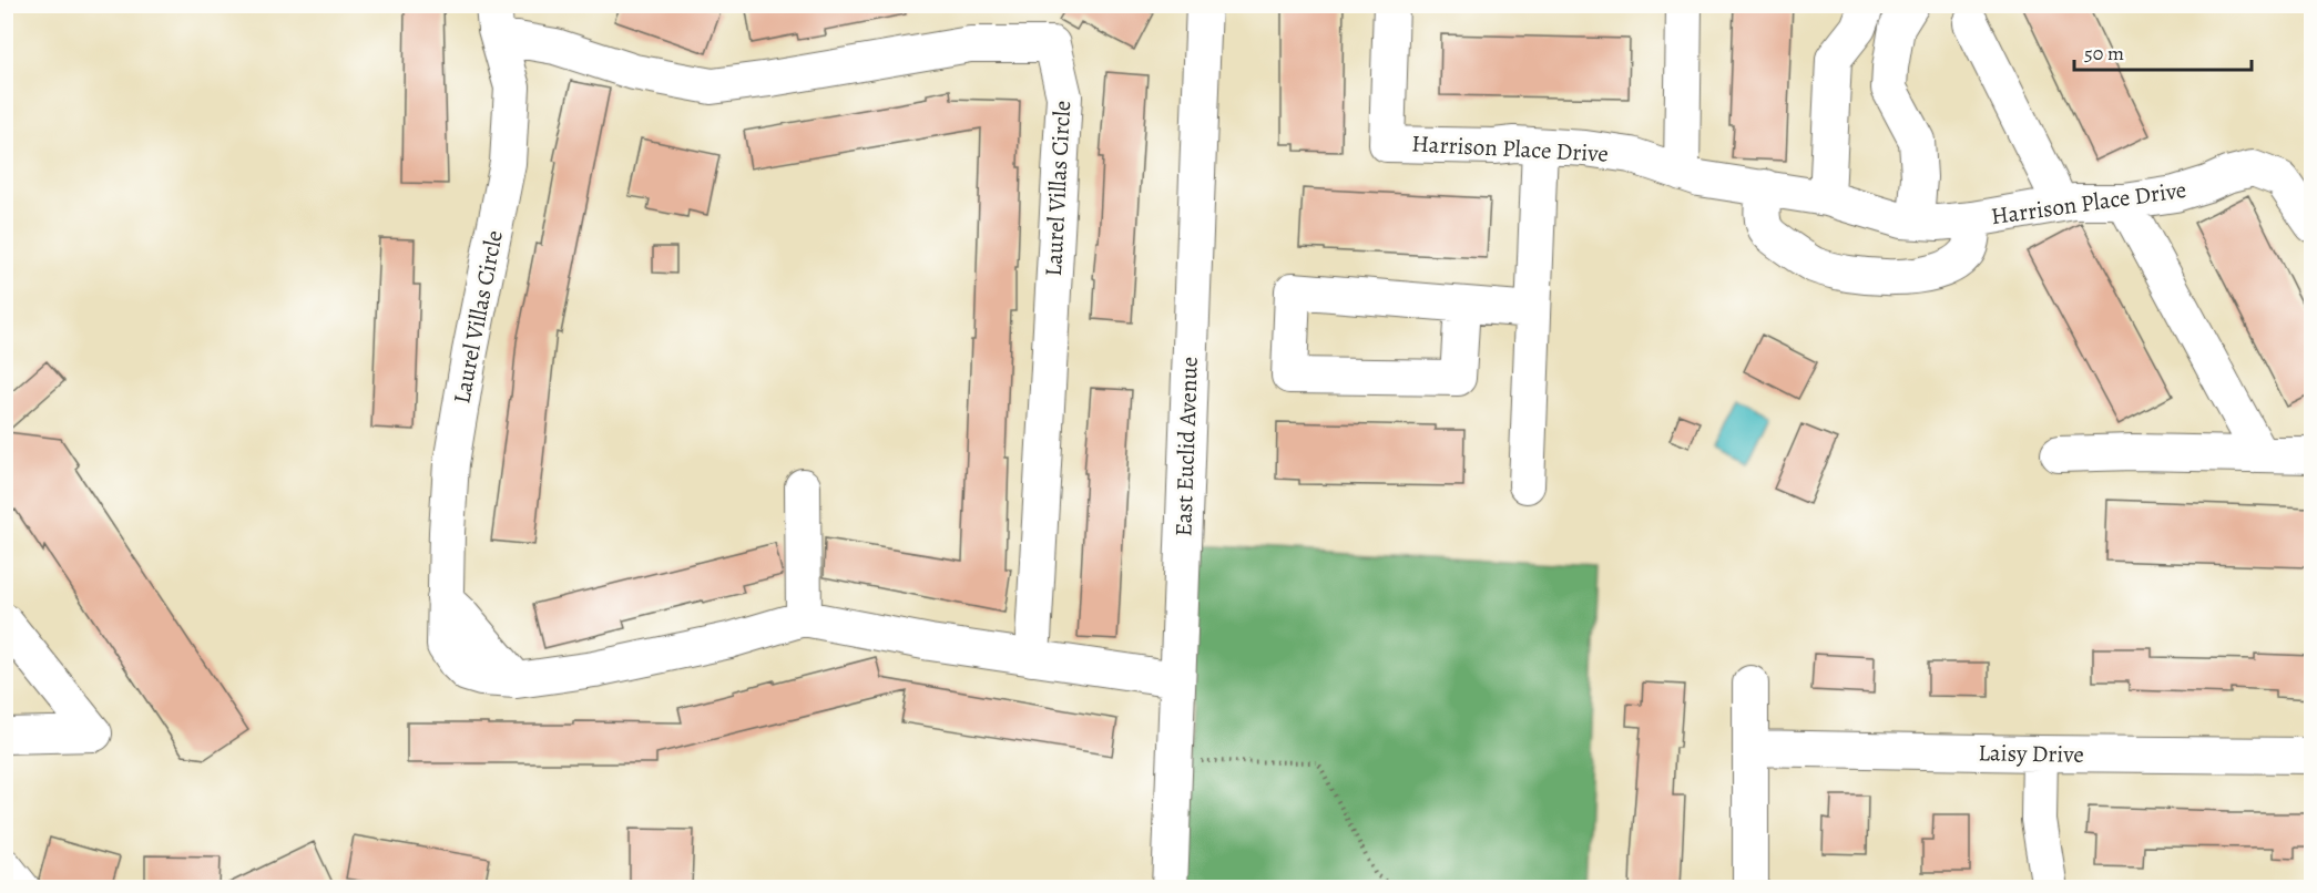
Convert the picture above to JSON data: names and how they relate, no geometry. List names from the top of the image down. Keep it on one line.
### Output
{"streets":{"street":["Harrison Place Drive","Laurel Villas Circle","East Euclid Avenue","Laisy Drive"]},"crossings":[["Laurel Villas Circle","East Euclid Avenue"]],"scale_bar":"50 m"}
